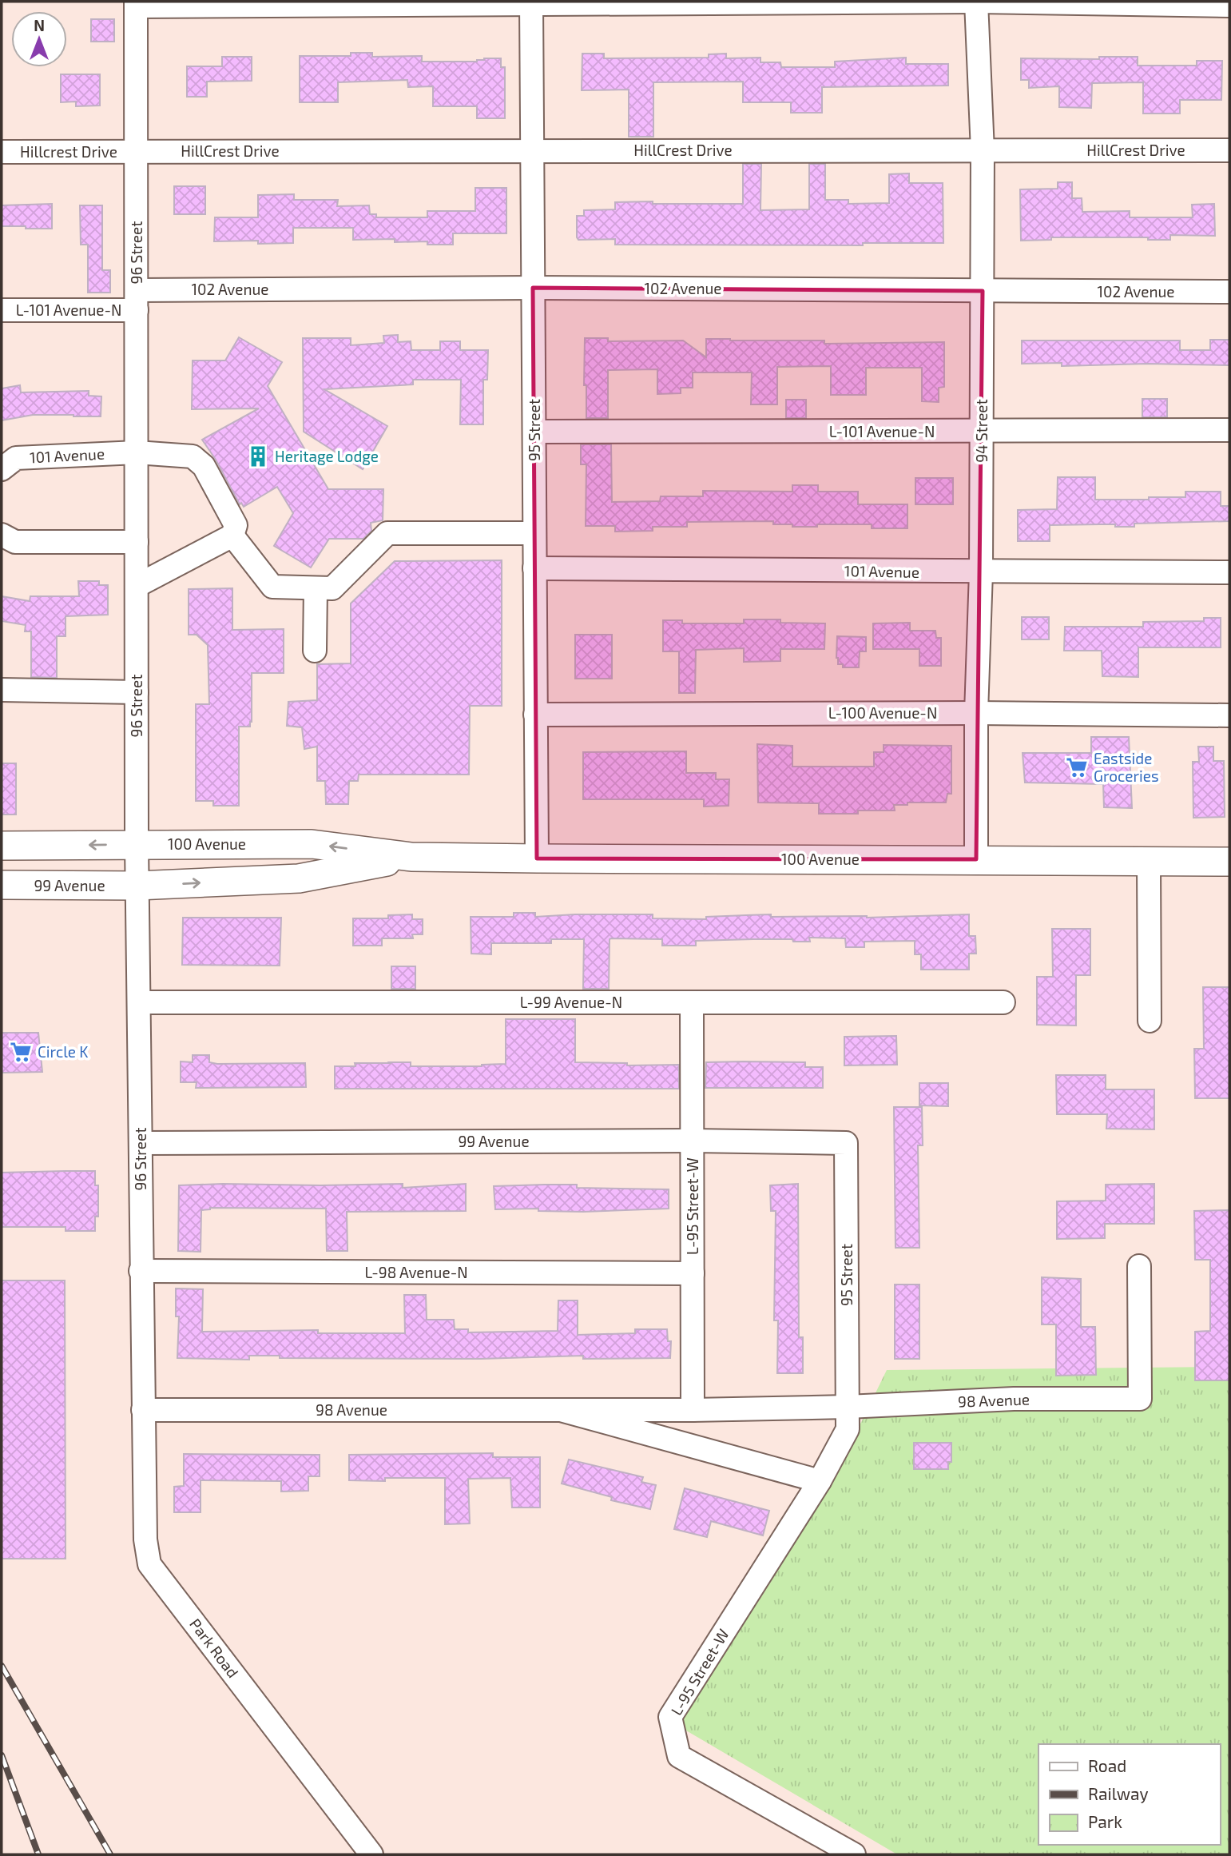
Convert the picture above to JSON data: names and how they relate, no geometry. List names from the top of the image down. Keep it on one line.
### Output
{"streets":{"main road":["100 Avenue","99 Avenue"],"street":["HillCrest Drive","Hillcrest Drive","96 Street","102 Avenue","L-101 Avenue-N","95 Street","94 Street","101 Avenue","L-100 Avenue-N","L-99 Avenue-N","L-95 Street-W","L-98 Avenue-N","98 Avenue","Park Road"]},"crossings":[["HillCrest Drive","Hillcrest Drive"],["HillCrest Drive","96 Street"],["HillCrest Drive","95 Street"],["HillCrest Drive","94 Street"],["Hillcrest Drive","96 Street"],["96 Street","102 Avenue"],["96 Street","L-101 Avenue-N"],["96 Street","101 Avenue"],["96 Street","100 Avenue"],["96 Street","99 Avenue"],["96 Street","L-99 Avenue-N"],["96 Street","L-98 Avenue-N"],["96 Street","98 Avenue"],["96 Street","Park Road"],["102 Avenue","L-101 Avenue-N"],["102 Avenue","95 Street"],["102 Avenue","94 Street"],["L-101 Avenue-N","95 Street"],["L-101 Avenue-N","94 Street"],["95 Street","101 Avenue"],["95 Street","L-100 Avenue-N"],["95 Street","100 Avenue"],["95 Street","99 Avenue"],["95 Street","98 Avenue"],["94 Street","101 Avenue"],["94 Street","L-100 Avenue-N"],["94 Street","100 Avenue"],["100 Avenue","99 Avenue"],["99 Avenue","L-95 Street-W"],["L-99 Avenue-N","L-95 Street-W"],["L-95 Street-W","L-98 Avenue-N"],["L-95 Street-W","98 Avenue"],["98 Avenue","Park Road"]],"places":{"building":["Heritage Lodge"],"supermarket":["Eastside Groceries","Circle K"]},"legend":["Road","Railway","Park"],"north":"top"}
